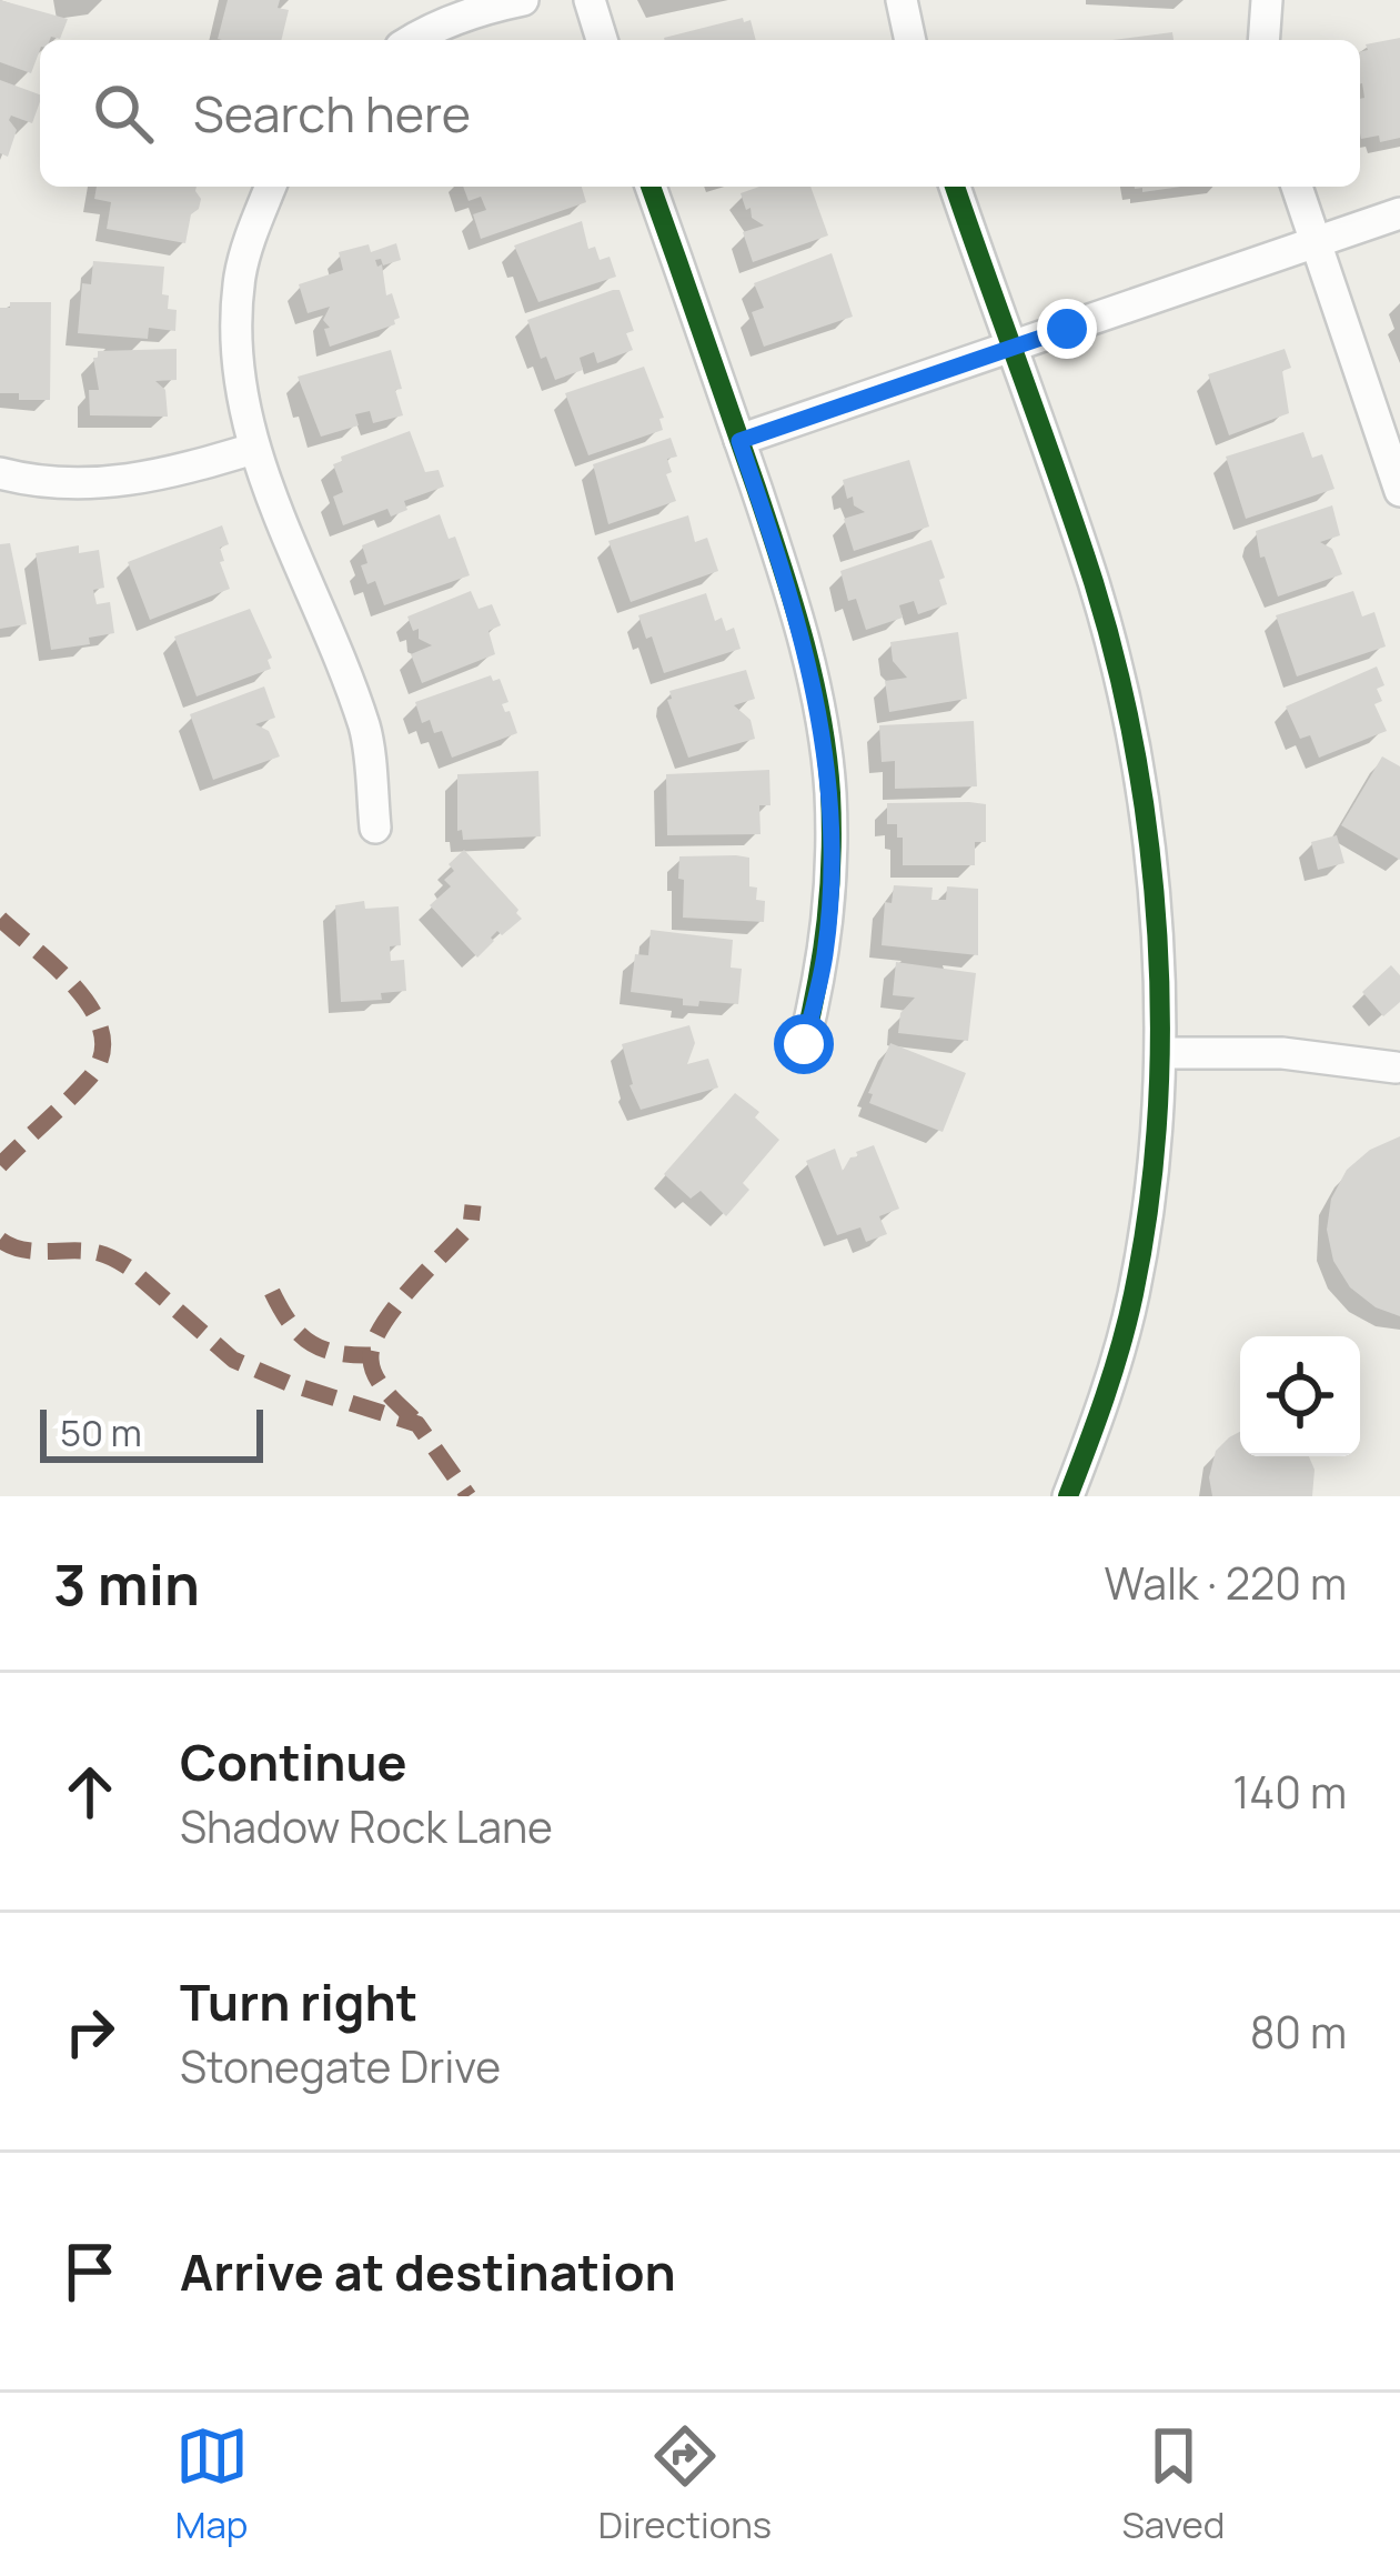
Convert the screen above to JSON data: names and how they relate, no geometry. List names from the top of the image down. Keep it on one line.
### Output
{"scale_bar":"50 m","page":{"search":"Search here","scale":"50 m","heading":["3 min","Walk · 220 m"],"list":[["Continue","Shadow Rock Lane","140 m"],["Turn right","Stonegate Drive","80 m"],"Arrive at destination"],"nav":["Map","Directions","Saved"]}}
